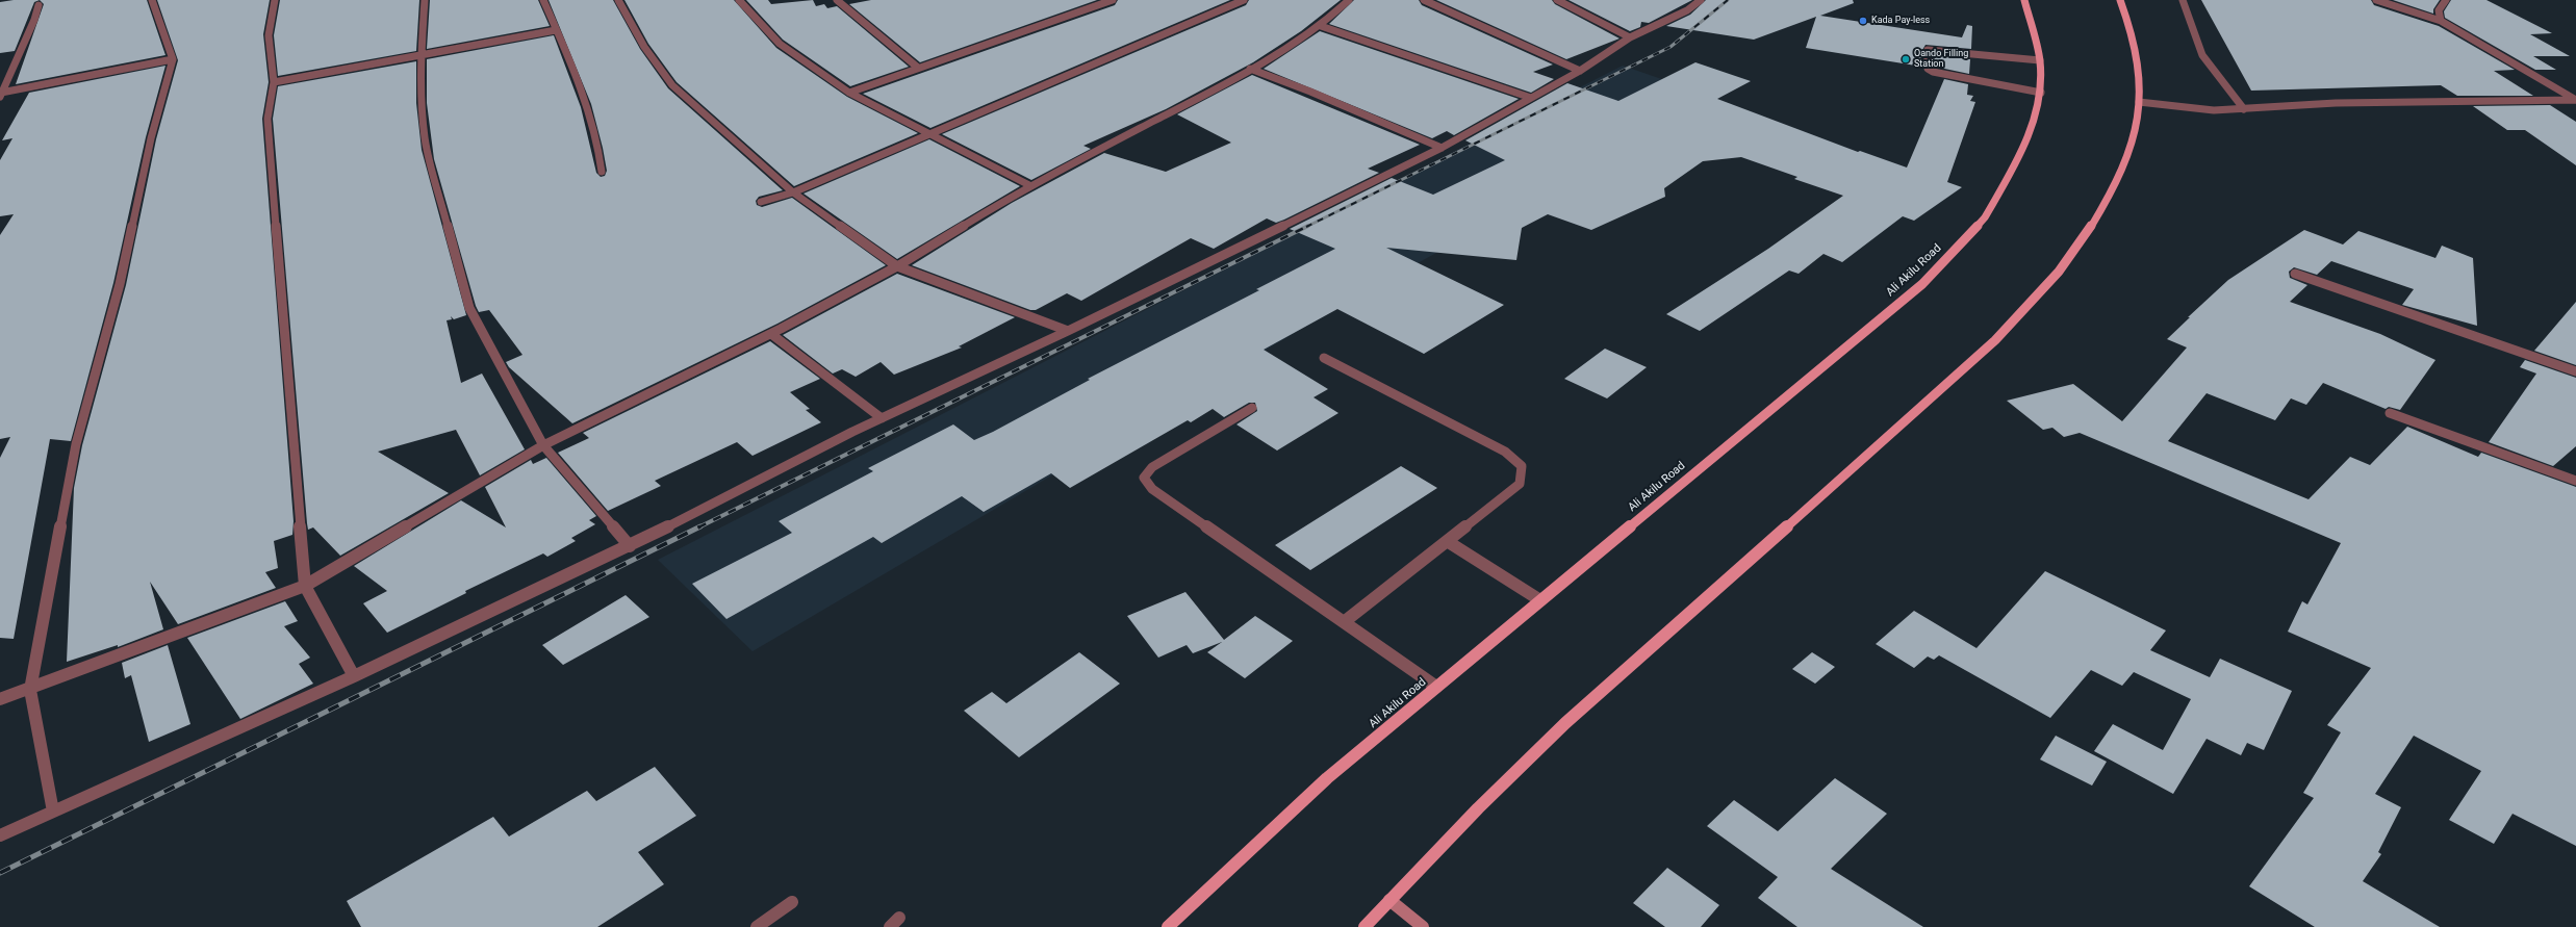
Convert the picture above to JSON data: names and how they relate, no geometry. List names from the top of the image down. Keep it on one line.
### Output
{"streets":{"main road":["Ali Akilu Road"]},"places":["Kada Pay-less","Oando Filling Station"]}
